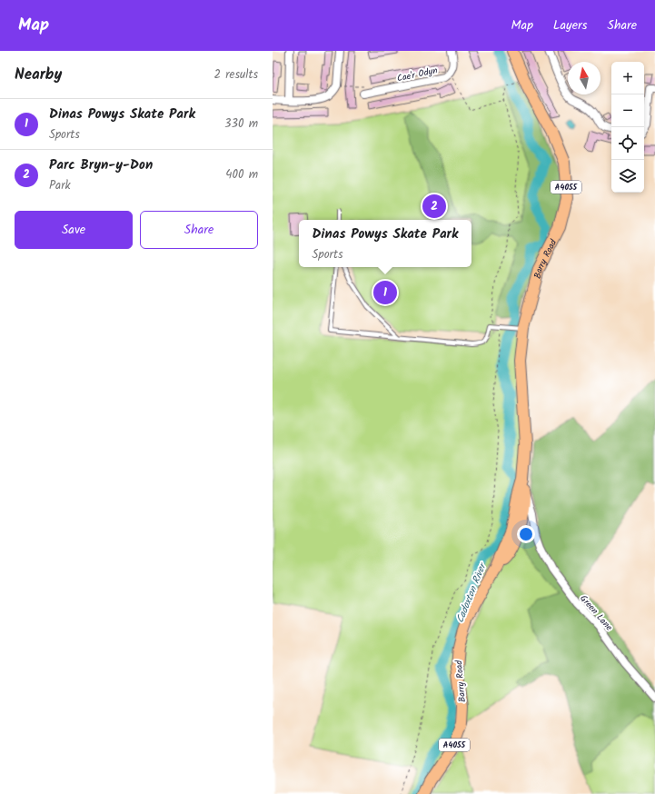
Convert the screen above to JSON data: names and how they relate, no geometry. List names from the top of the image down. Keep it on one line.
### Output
{"streets":{"main road":["A4055","Barry Road"],"street":["Cae'r Odyn","Green Lane"]},"crossings":[["Barry Road","Green Lane"]],"water":["Cadoxton River"],"north":"top","page":{"header":"Map","nav":["Map","Layers","Share"],"heading":["Nearby","2 results"],"map_buttons":["+","−"],"list":[{"mark":"1","name":"Dinas Powys Skate Park","note":"Sports","value":"330 m"},{"mark":"2","name":"Parc Bryn-y-Don","note":"Park","value":"400 m"}],"pins":["2","1"],"buttons":["Save","Share"],"popup":["Dinas Powys Skate Park","Sports"]}}
